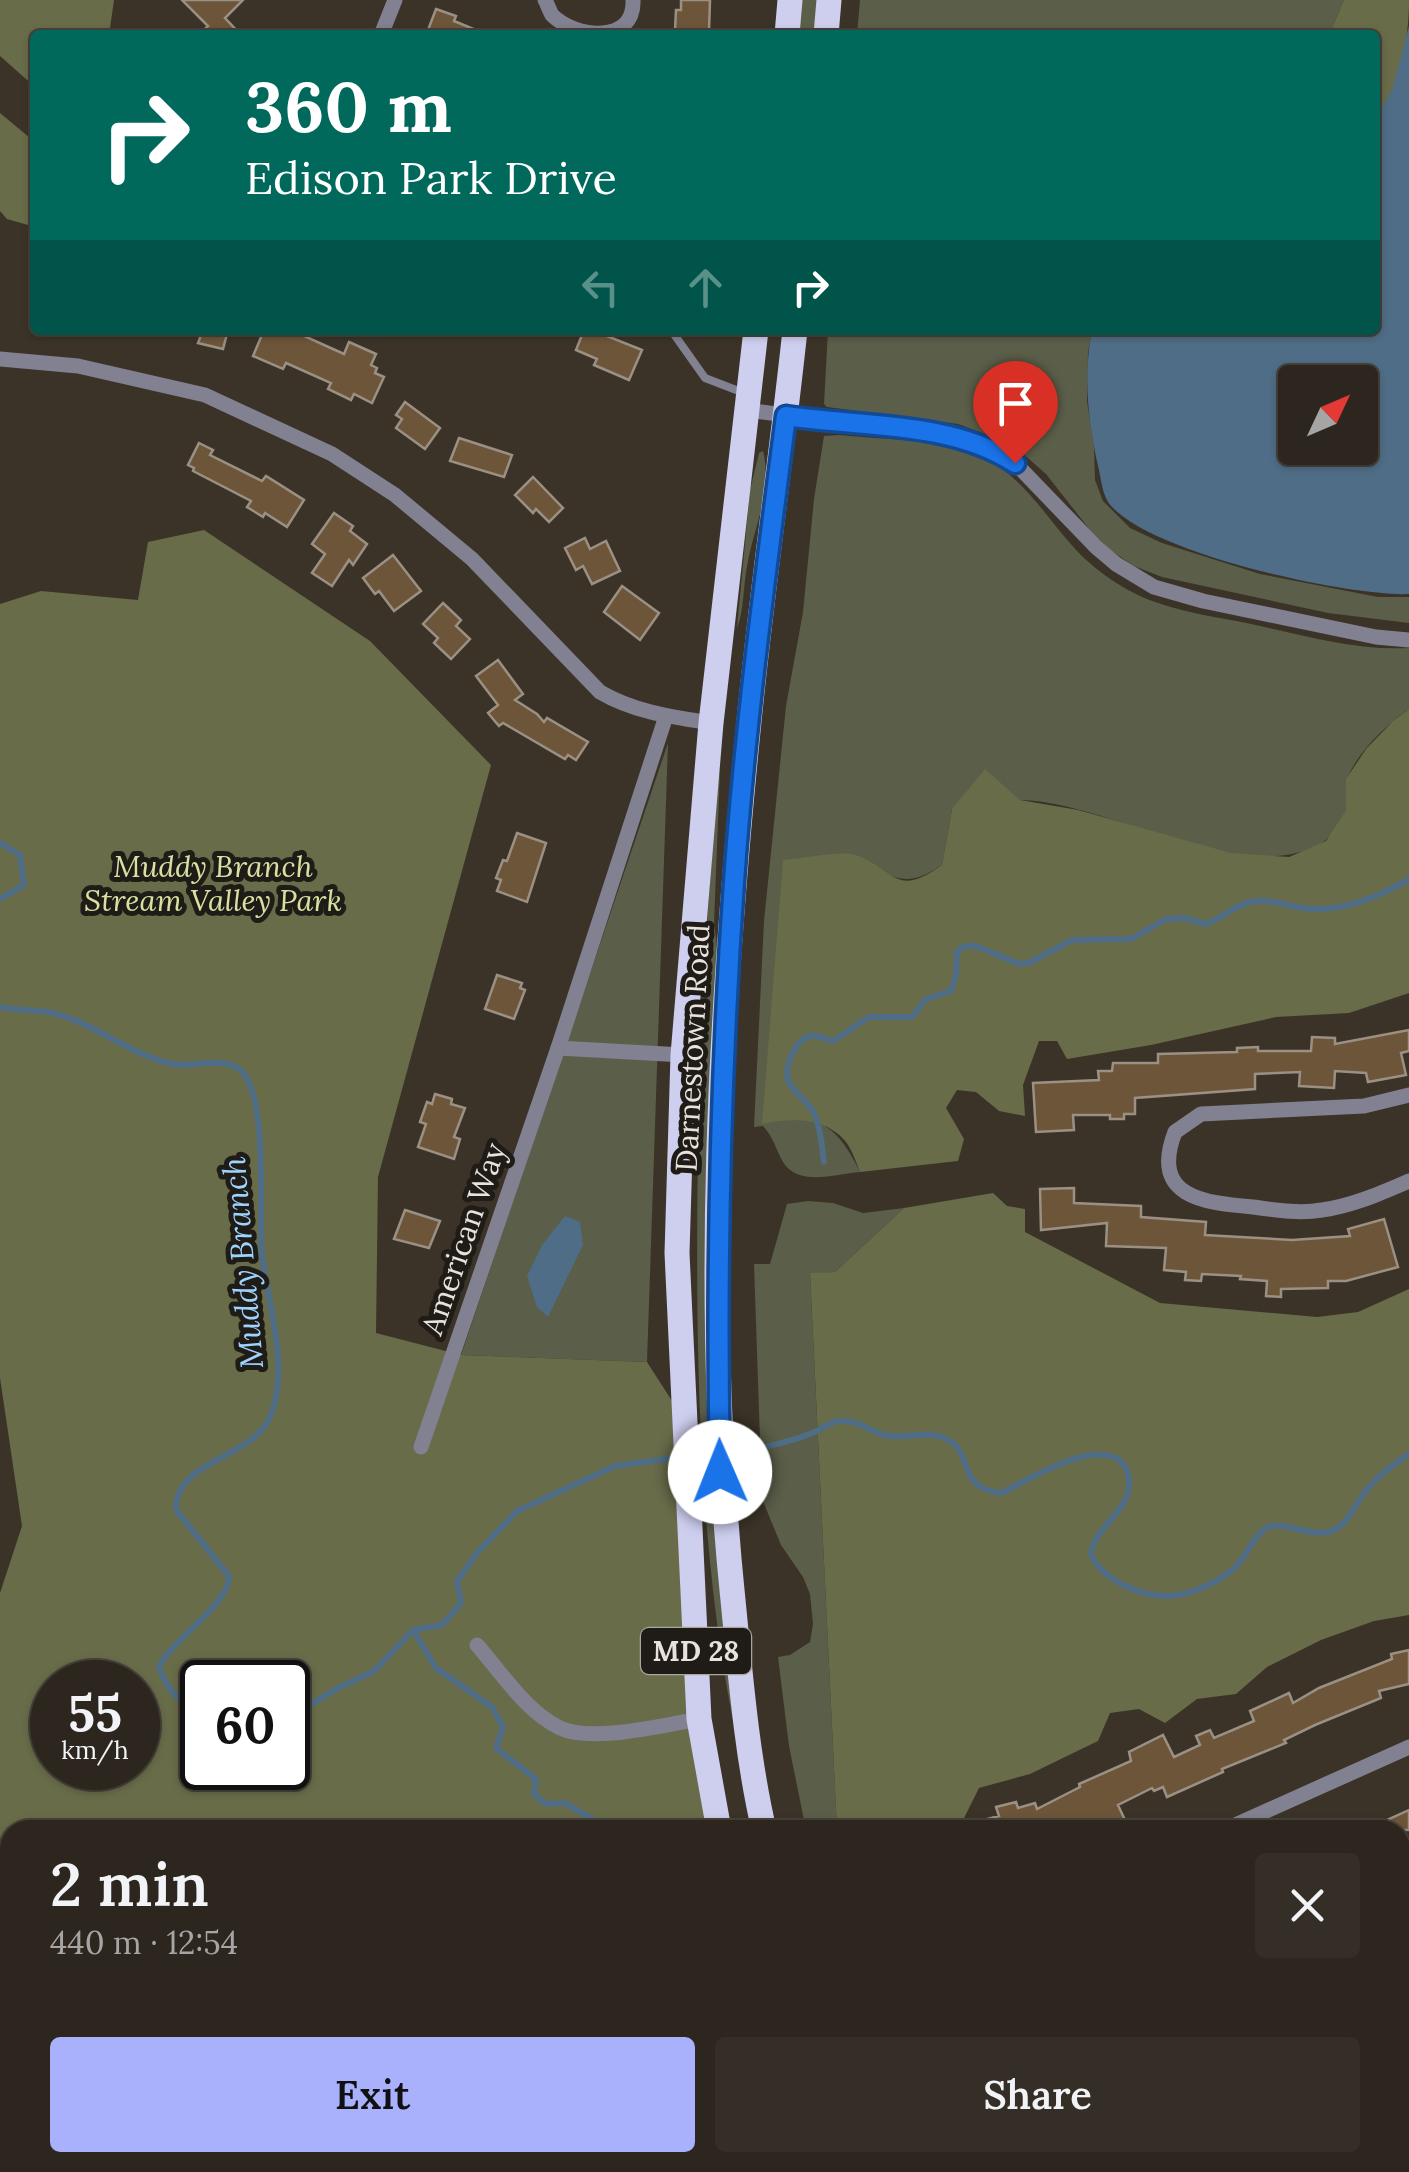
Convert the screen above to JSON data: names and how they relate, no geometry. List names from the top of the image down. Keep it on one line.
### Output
{"streets":{"main road":["Darnestown Road","MD 28"],"street":["American Way"]},"water":["Muddy Branch"],"parks":["Muddy Branch Stream Valley Park"],"north":"top right","page":{"turn":["360 m","Edison Park Drive"],"speed":"55 km/h","limit":"60","heading":["2 min","440 m · 12:54"],"buttons":["Exit","Share"]}}
